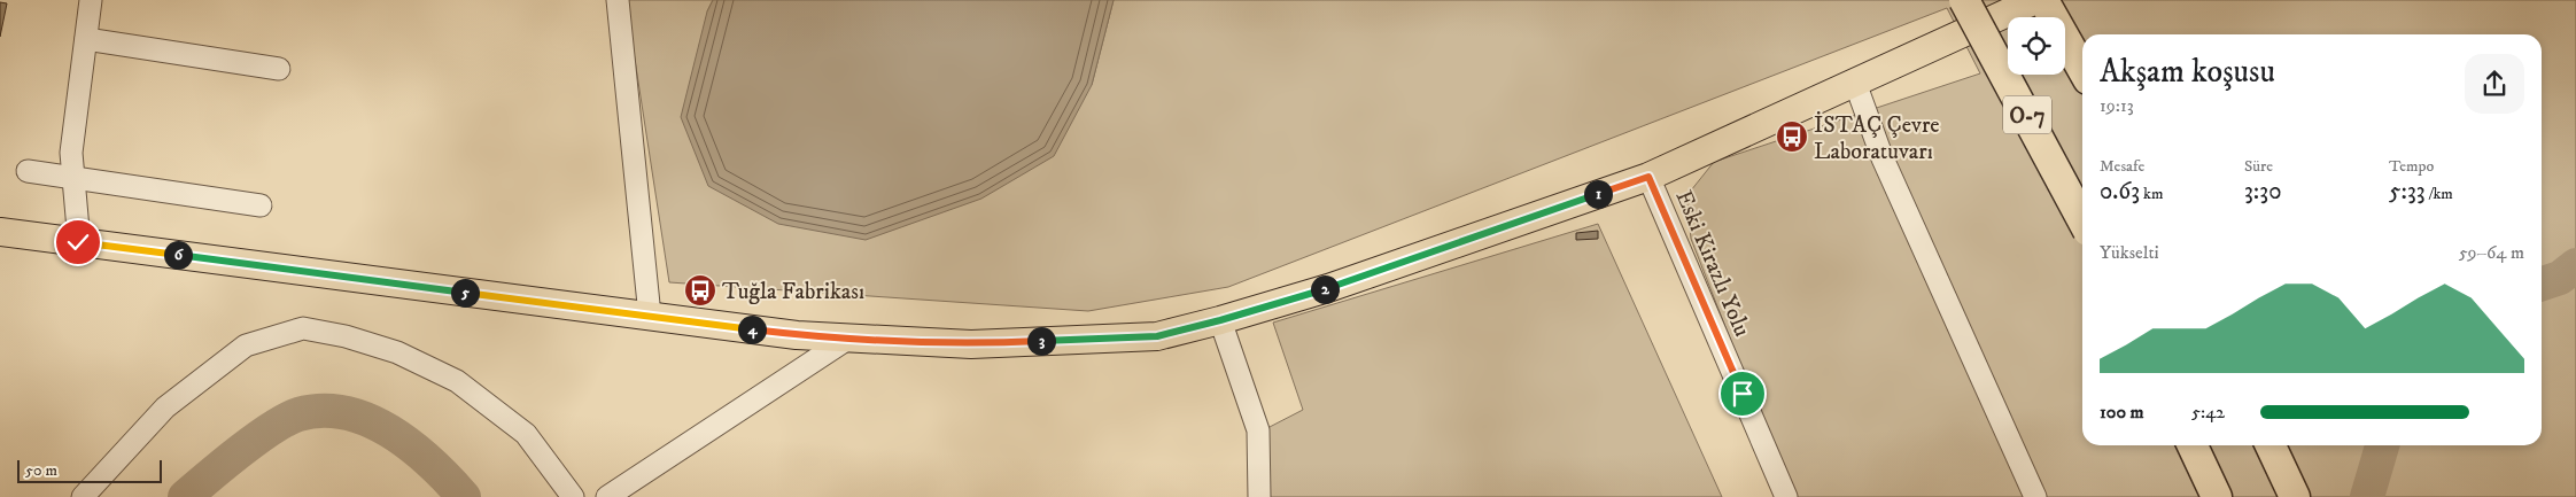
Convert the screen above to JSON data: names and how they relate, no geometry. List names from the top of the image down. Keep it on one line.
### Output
{"streets":{"highway":["O-7"],"street":["Eski Kirazlı Yolu"]},"places":{"bus stop":["İSTAÇ Çevre Laboratuvarı","Tuğla Fabrikası"]},"scale_bar":"50 m","page":{"heading":["Akşam koşusu","19:13"],"stats":[["Mesafe","0.63 km"],["Süre","3:30"],["Tempo","5:33 /km"]],"pins":["1","6","2","5","4","3"],"chart":["Yükselti","59–64 m"],"list":[{"name":"100 m","note":"5:42"}],"scale":"50 m"}}
